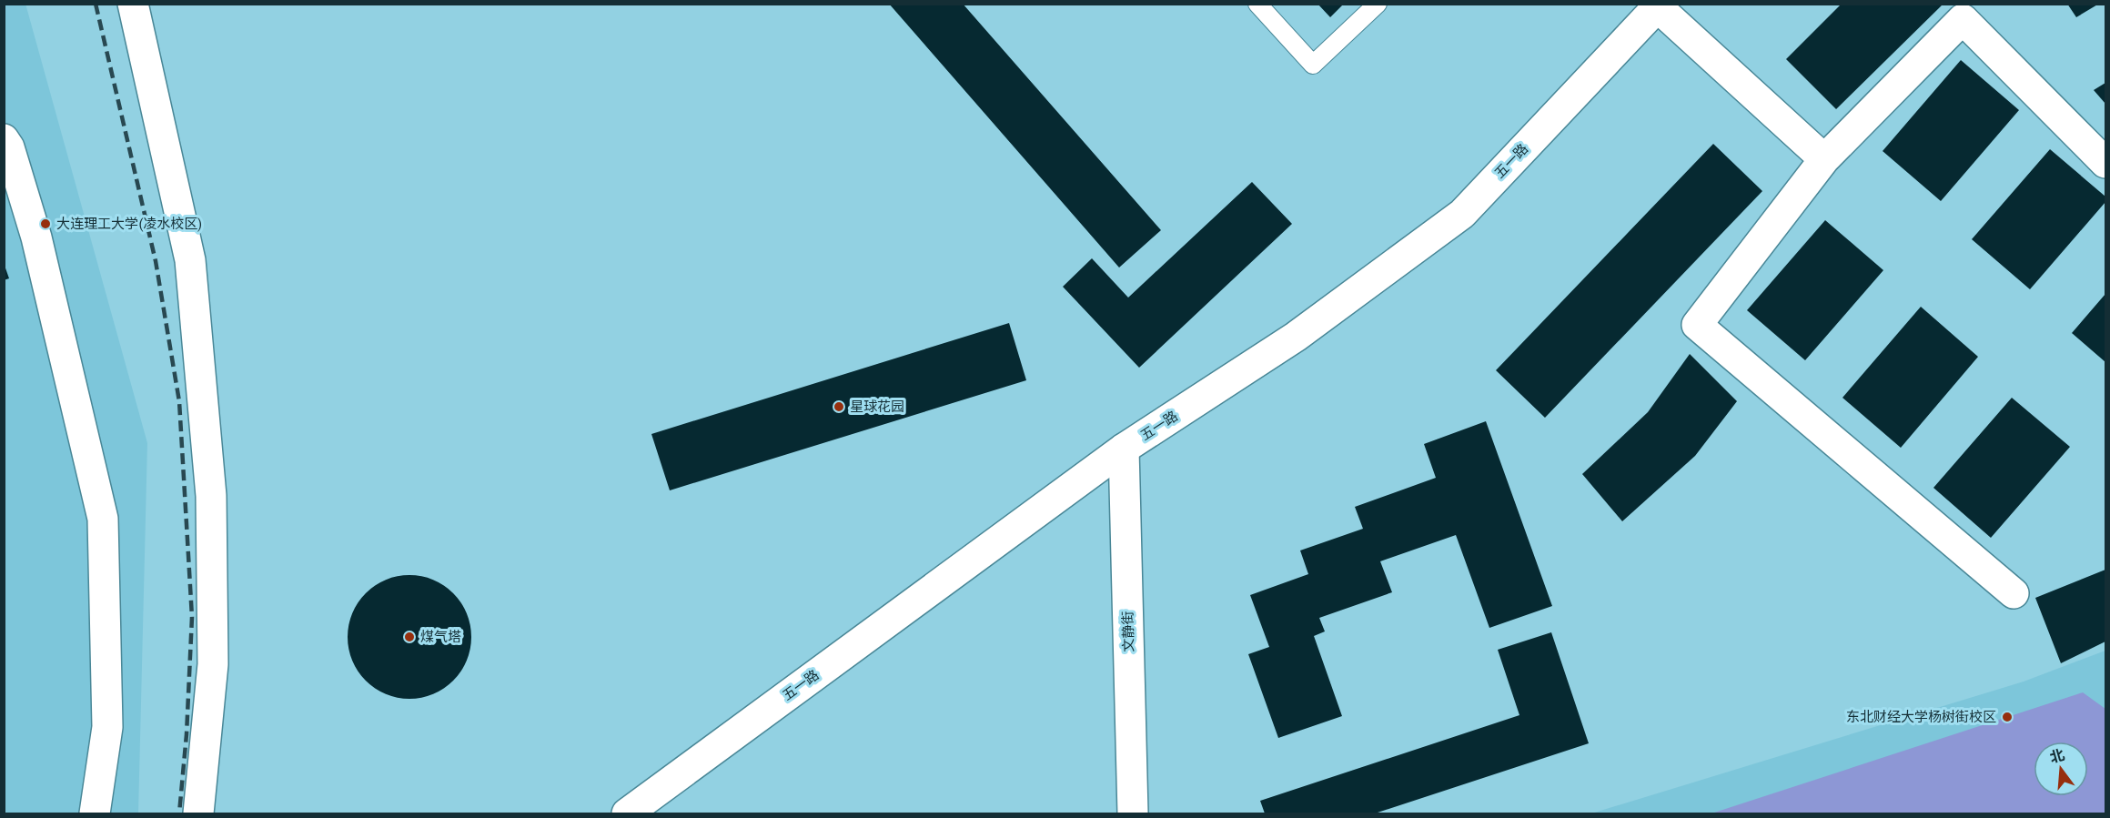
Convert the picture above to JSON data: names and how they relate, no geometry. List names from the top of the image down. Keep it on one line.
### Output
{"streets":{"street":["五一路","文静街"]},"crossings":[["五一路","文静街"]],"places":["大连理工大学(凌水校区)","星球花园","煤气塔","东北财经大学杨树街校区"],"north":"top"}
